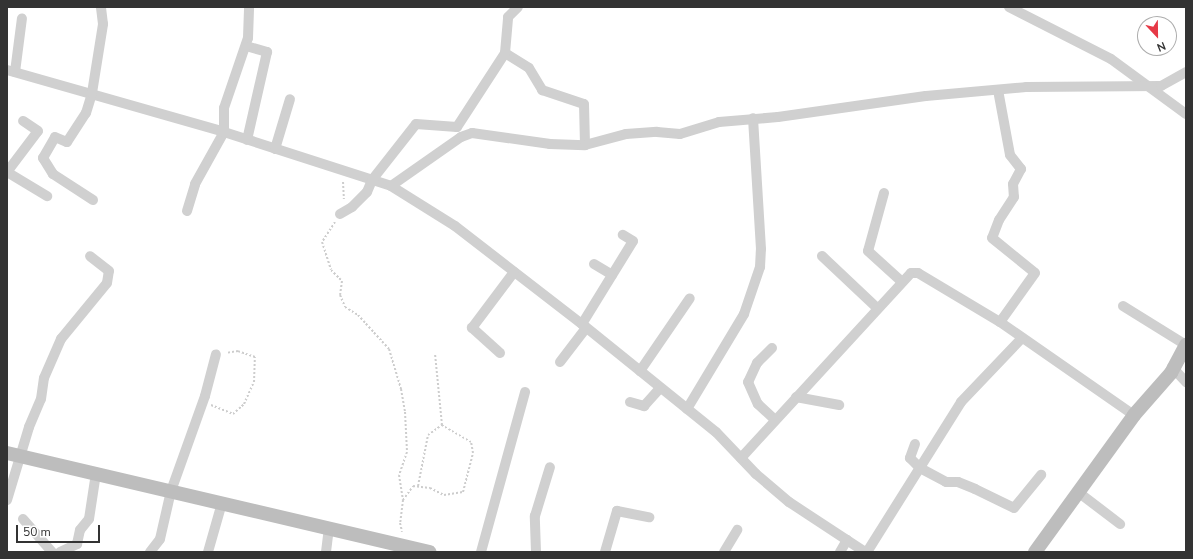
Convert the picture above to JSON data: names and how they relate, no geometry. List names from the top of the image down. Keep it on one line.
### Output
{"scale_bar":"50 m","north":"bottom"}
